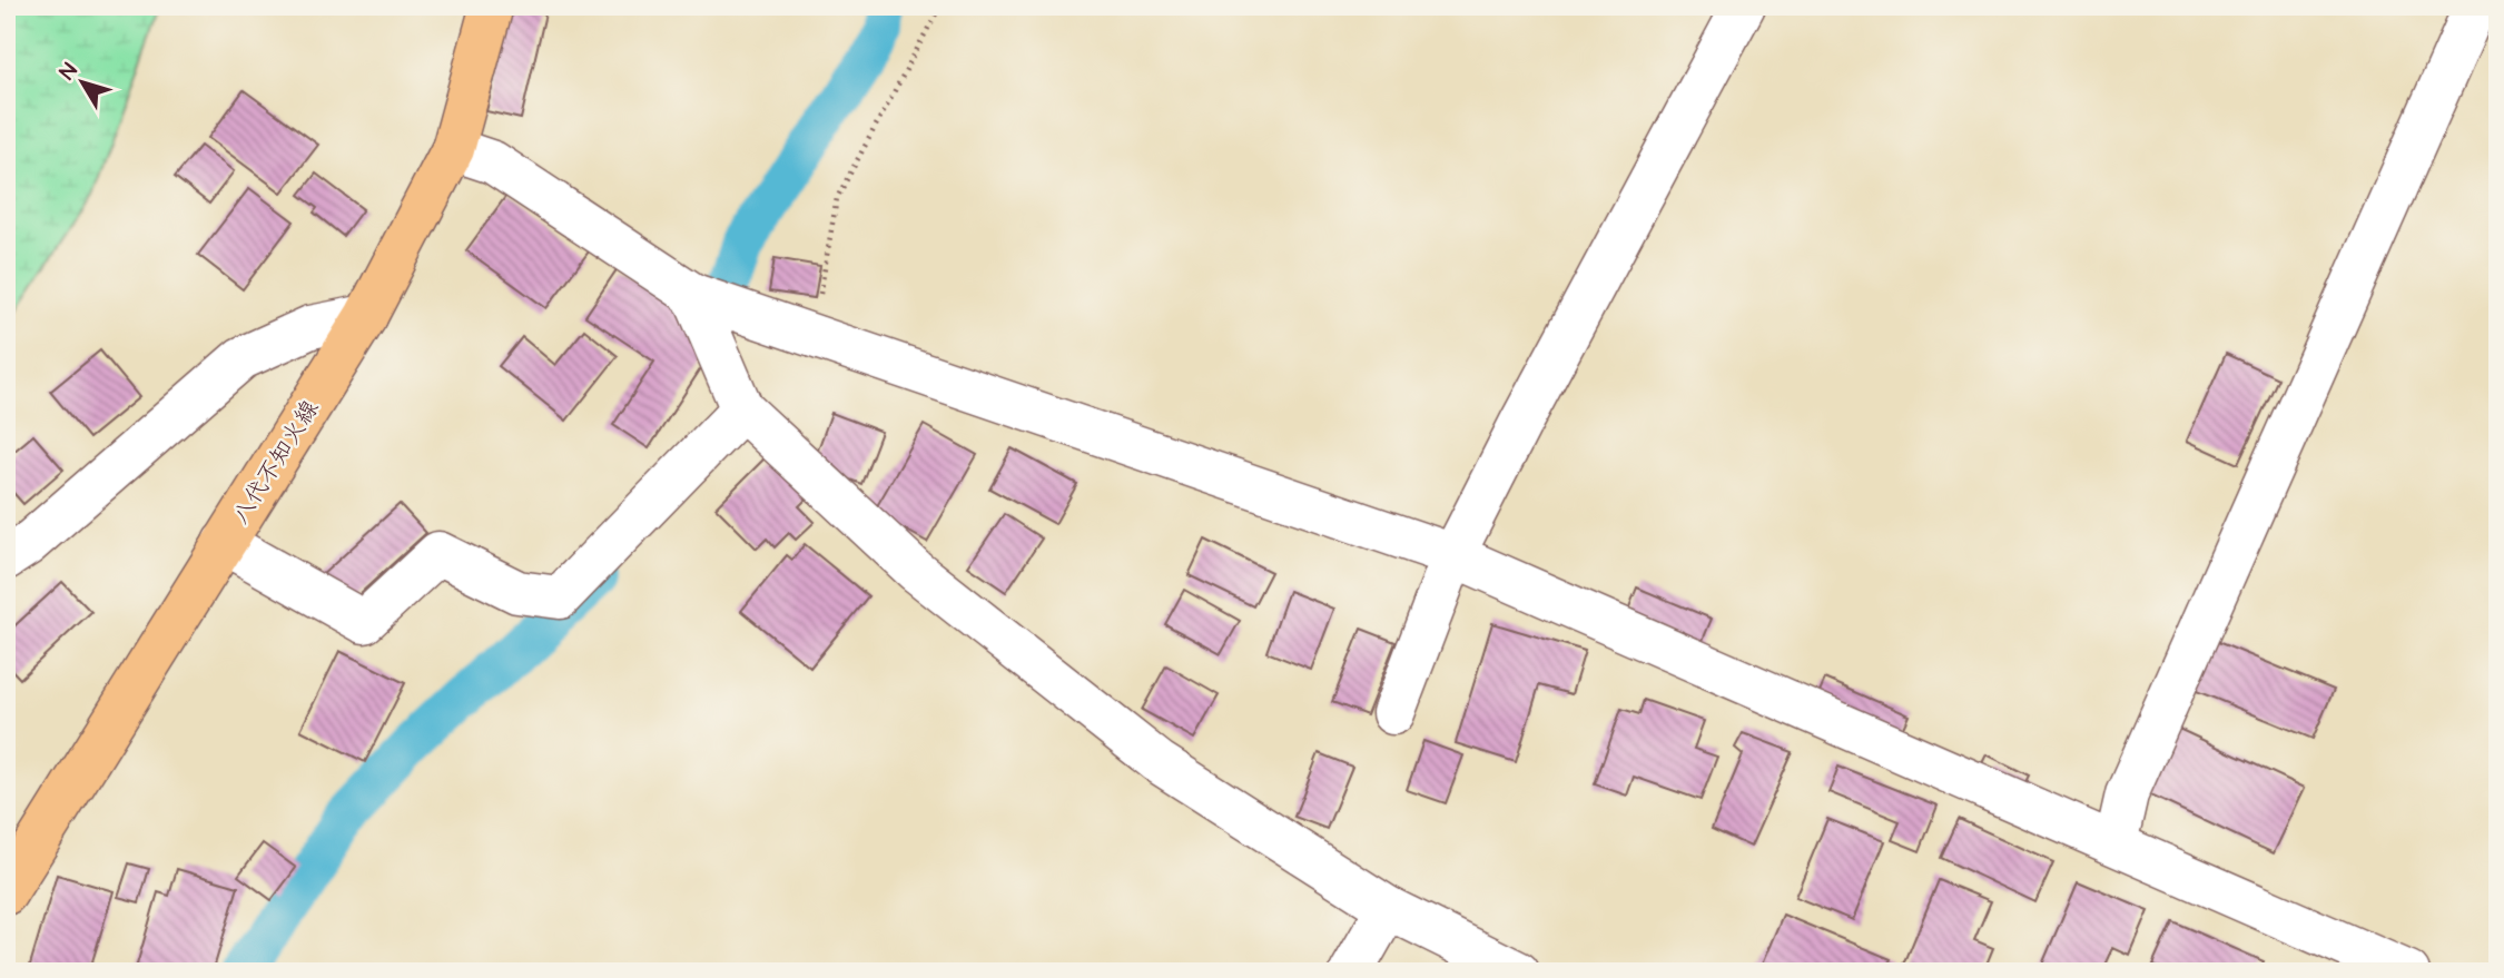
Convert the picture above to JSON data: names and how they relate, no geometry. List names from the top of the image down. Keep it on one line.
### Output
{"streets":{"main road":["八代不知火線"]},"north":"top left"}
